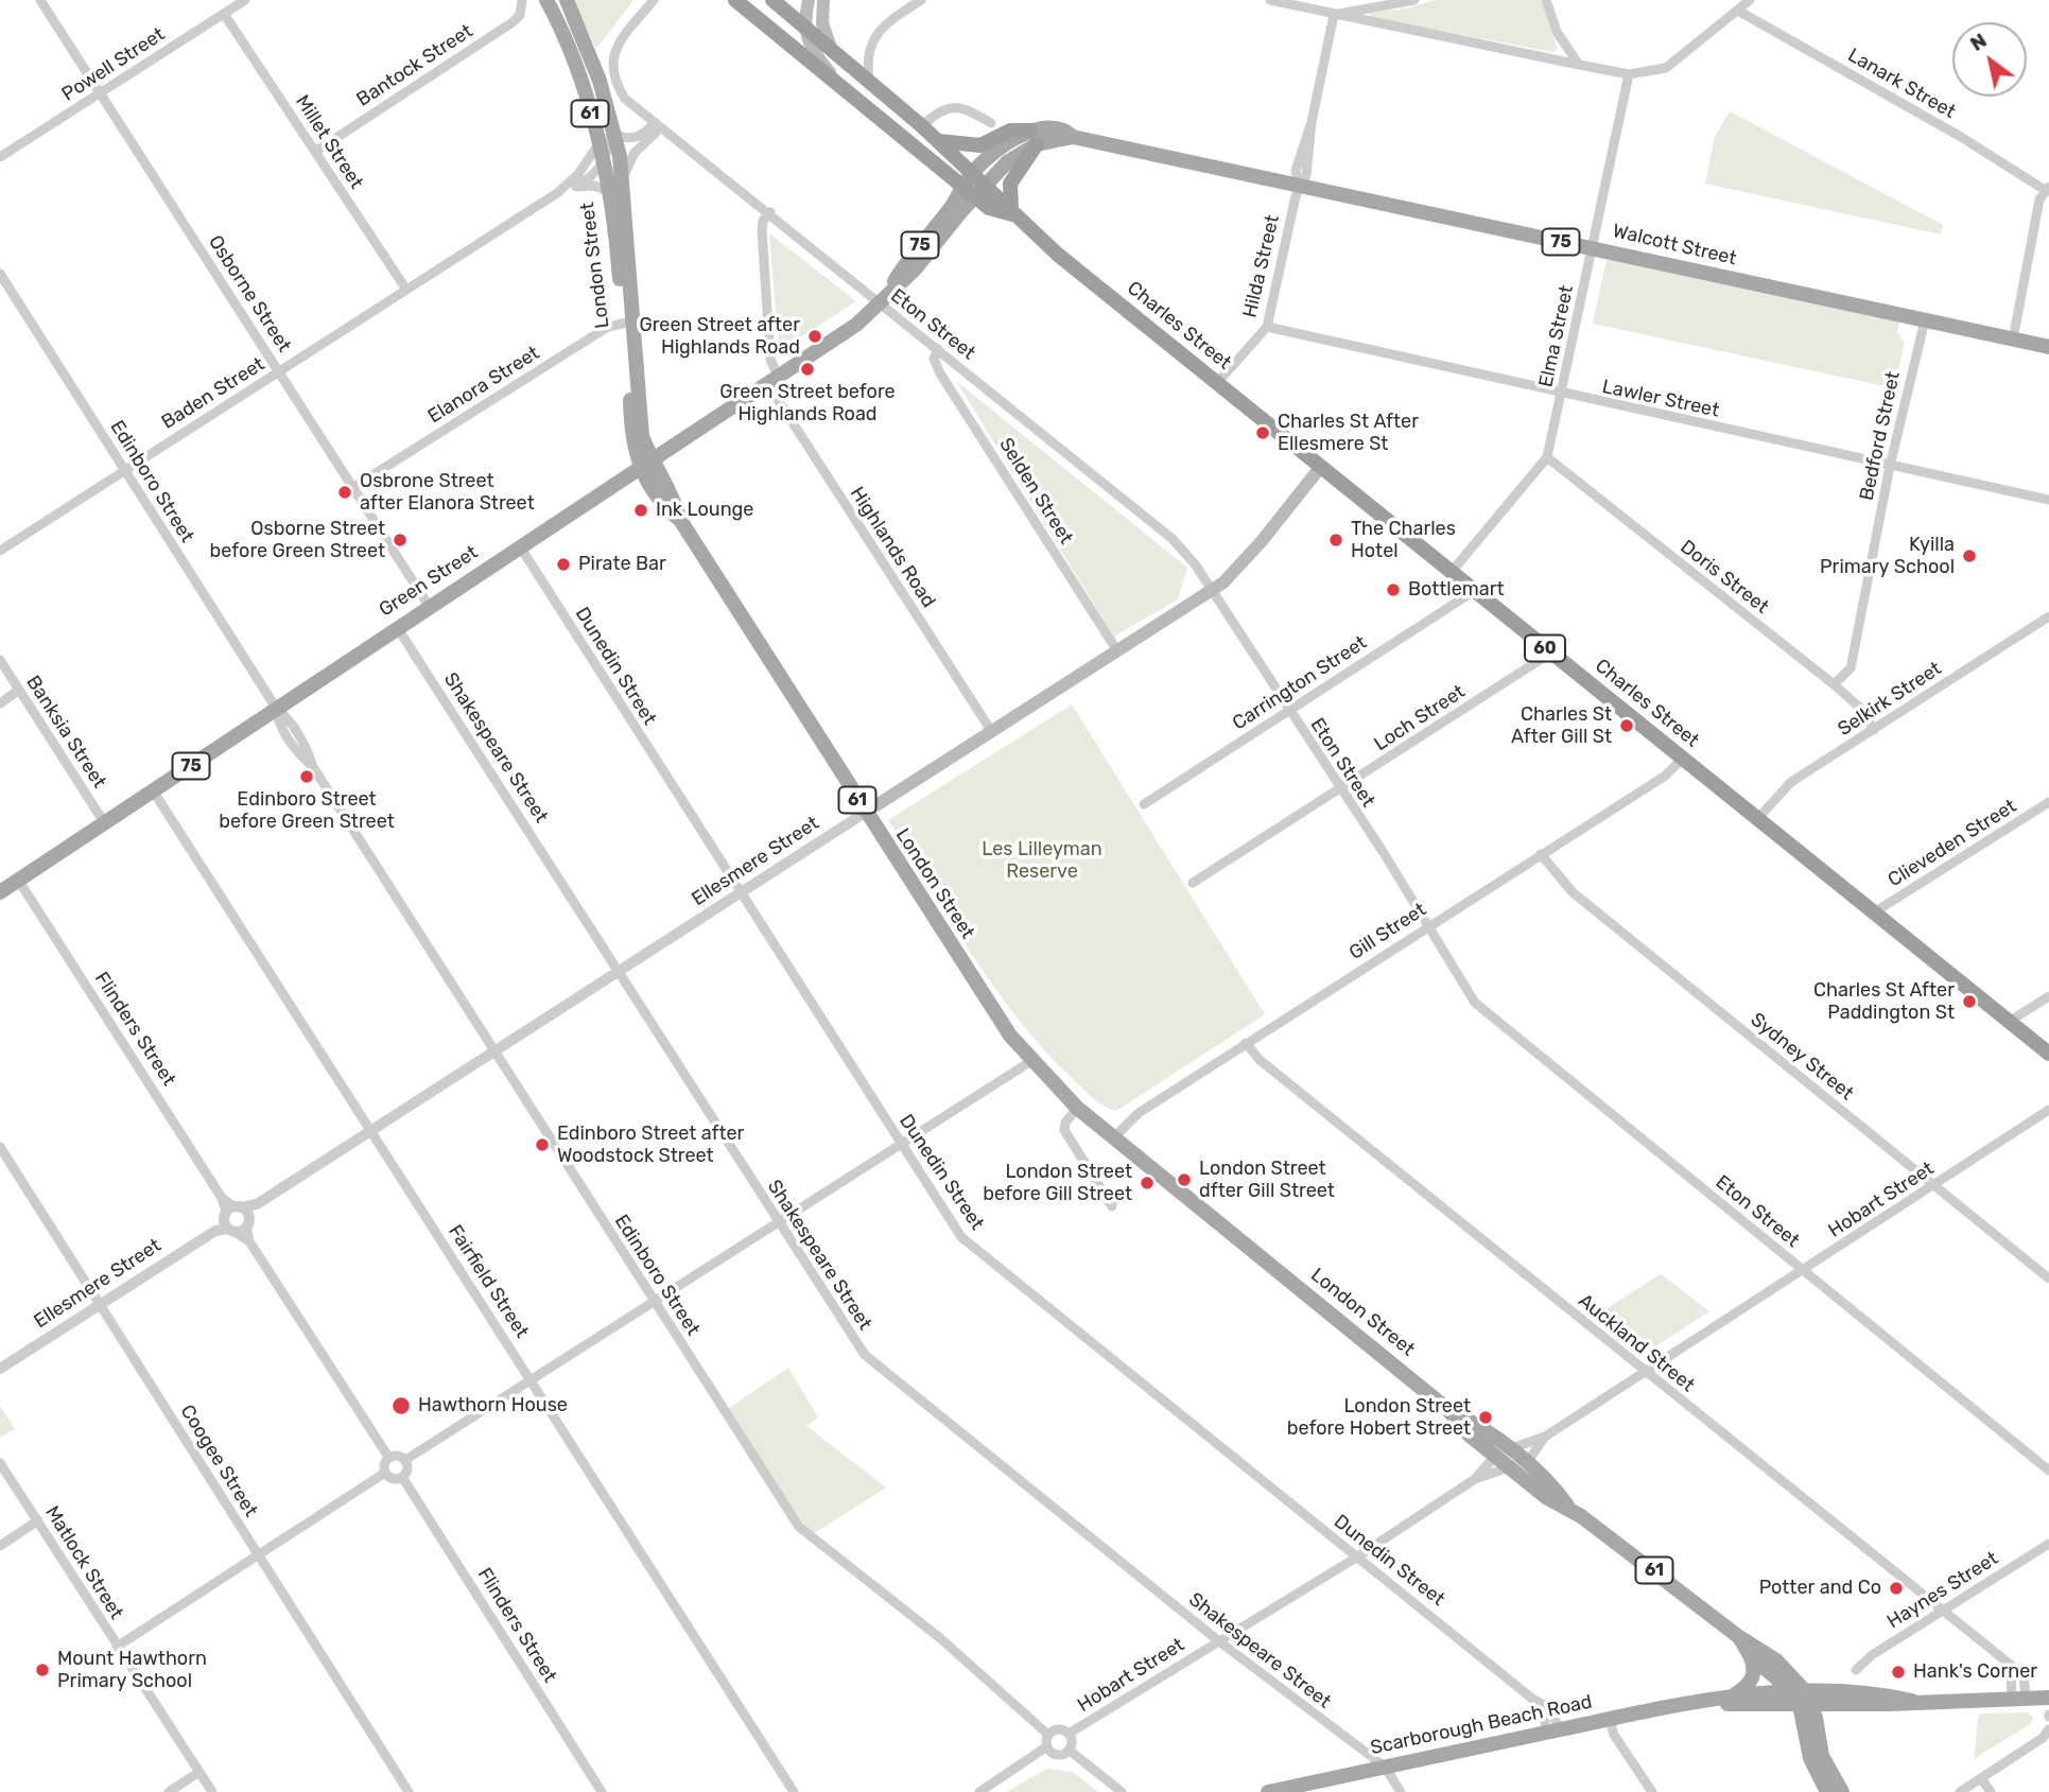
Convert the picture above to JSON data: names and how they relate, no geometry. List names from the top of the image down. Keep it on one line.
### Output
{"streets":{"highway":["Charles Street","60"],"main road":["61","75","Walcott Street","London Street","Green Street","Ellesmere Street","Scarborough Beach Road"],"street":["Powell Street","Bantock Street","Lanark Street","Millet Street","Hilda Street","Osborne Street","Eton Street","Elma Street","Elanora Street","Baden Street","Lawler Street","Bedford Street","Edinboro Street","Selden Street","Highlands Road","Doris Street","Dunedin Street","Carrington Street","Selkirk Street","Loch Street","Banksia Street","Shakespeare Street","Clieveden Street","Gill Street","Flinders Street","Sydney Street","Hobart Street","Fairfield Street","Auckland Street","Coogee Street","Matlock Street","Haynes Street"]},"crossings":[["Powell Street","Millet Street"],["Powell Street","Osborne Street"],["Bantock Street","Millet Street"],["Millet Street","Baden Street"],["75","Walcott Street"],["75","Charles Street"],["75","Green Street"],["Walcott Street","Hilda Street"],["Walcott Street","Elma Street"],["Walcott Street","Bedford Street"],["London Street","Elanora Street"],["London Street","Baden Street"],["London Street","Green Street"],["London Street","Ellesmere Street"],["London Street","Gill Street"],["London Street","Hobart Street"],["London Street","Scarborough Beach Road"],["Hilda Street","Charles Street"],["Hilda Street","Lawler Street"],["Osborne Street","Elanora Street"],["Osborne Street","Baden Street"],["Osborne Street","Green Street"],["Eton Street","Selden Street"],["Eton Street","Highlands Road"],["Eton Street","Green Street"],["Eton Street","Carrington Street"],["Eton Street","Loch Street"],["Eton Street","Ellesmere Street"],["Eton Street","Gill Street"],["Eton Street","Hobart Street"],["Charles Street","Elma Street"],["Charles Street","Green Street"],["Charles Street","Carrington Street"],["Charles Street","Selkirk Street"],["Charles Street","Loch Street"],["Charles Street","Clieveden Street"],["Charles Street","Ellesmere Street"],["Charles Street","Gill Street"],["Elma Street","Lawler Street"],["Elma Street","Doris Street"],["Baden Street","Edinboro Street"],["Lawler Street","Bedford Street"],["Bedford Street","Doris Street"],["Edinboro Street","Green Street"],["Edinboro Street","Ellesmere Street"],["Edinboro Street","Hobart Street"],["Selden Street","Ellesmere Street"],["Highlands Road","Green Street"],["Highlands Road","Ellesmere Street"],["Doris Street","Selkirk Street"],["Green Street","Dunedin Street"],["Green Street","Banksia Street"],["Green Street","Shakespeare Street"],["Green Street","Flinders Street"],["Green Street","Fairfield Street"],["Dunedin Street","Ellesmere Street"],["Dunedin Street","Hobart Street"],["Dunedin Street","Scarborough Beach Road"],["Shakespeare Street","Ellesmere Street"],["Shakespeare Street","Hobart Street"],["Shakespeare Street","Scarborough Beach Road"],["Ellesmere Street","Flinders Street"],["Ellesmere Street","Fairfield Street"],["Ellesmere Street","Coogee Street"],["Gill Street","Sydney Street"],["Gill Street","Auckland Street"],["Sydney Street","Hobart Street"],["Hobart Street","Auckland Street"],["Auckland Street","Haynes Street"],["Auckland Street","Scarborough Beach Road"]],"parks":["Les Lilleyman Reserve"],"places":["Green Street after Highlands Road","Green Street before Highlands Road","Charles St After Ellesmere St","Osbrone Street after Elanora Street","Ink Lounge","Osborne Street before Green Street","The Charles Hotel","Kyilla Primary School","Pirate Bar","Bottlemart","Charles St After Gill St","Edinboro Street before Green Street","Charles St After Paddington St","Edinboro Street after Woodstock Street","London Street dfter Gill Street","London Street before Gill Street","Hawthorn House","London Street before Hobert Street","Potter and Co","Mount Hawthorn Primary School","Hank's Corner"],"north":"top left"}
